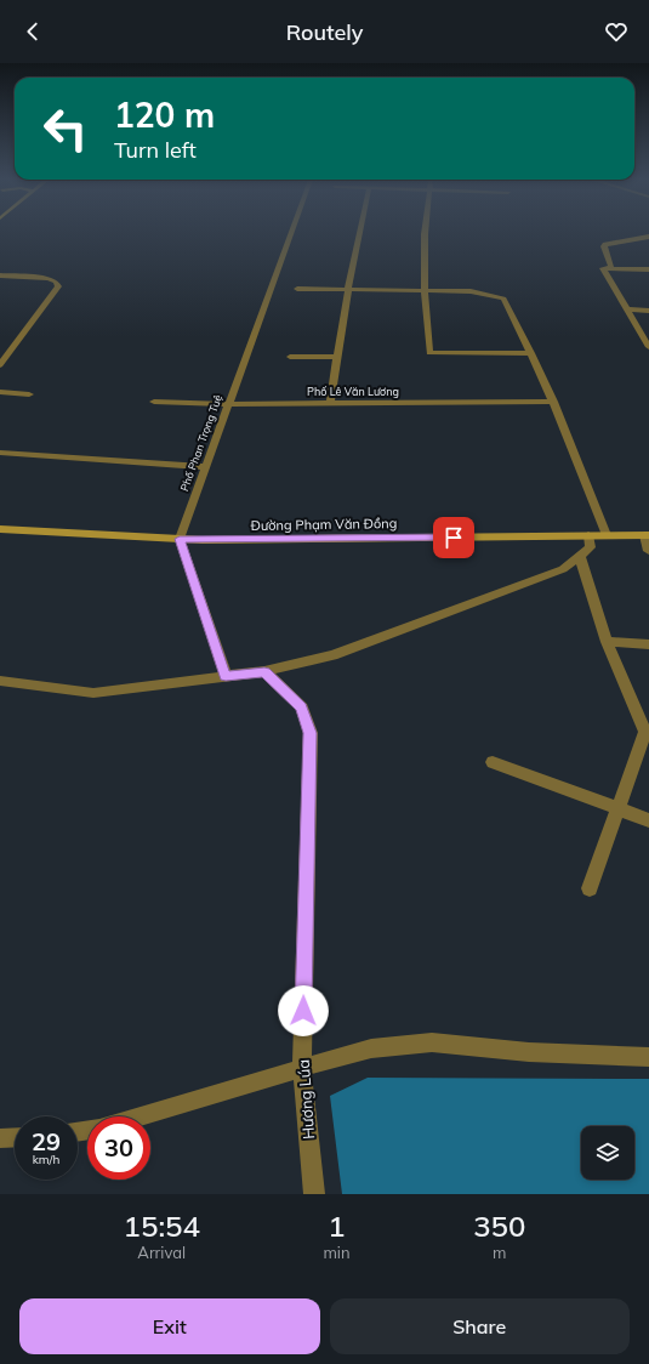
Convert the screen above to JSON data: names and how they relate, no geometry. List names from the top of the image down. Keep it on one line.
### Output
{"streets":{"street":["Phố Lê Văn Lương","Phố Phan Trọng Tuệ","Đường Phạm Văn Đồng","Hương Lúa"]},"crossings":[["Phố Lê Văn Lương","Phố Phan Trọng Tuệ"],["Phố Phan Trọng Tuệ","Đường Phạm Văn Đồng"]],"page":{"header":"Routely","turn":["120 m","Turn left"],"speed":"29 km/h","limit":"30","eta":["15:54","Arrival","1","min","350","m"],"buttons":["Exit","Share"]}}
